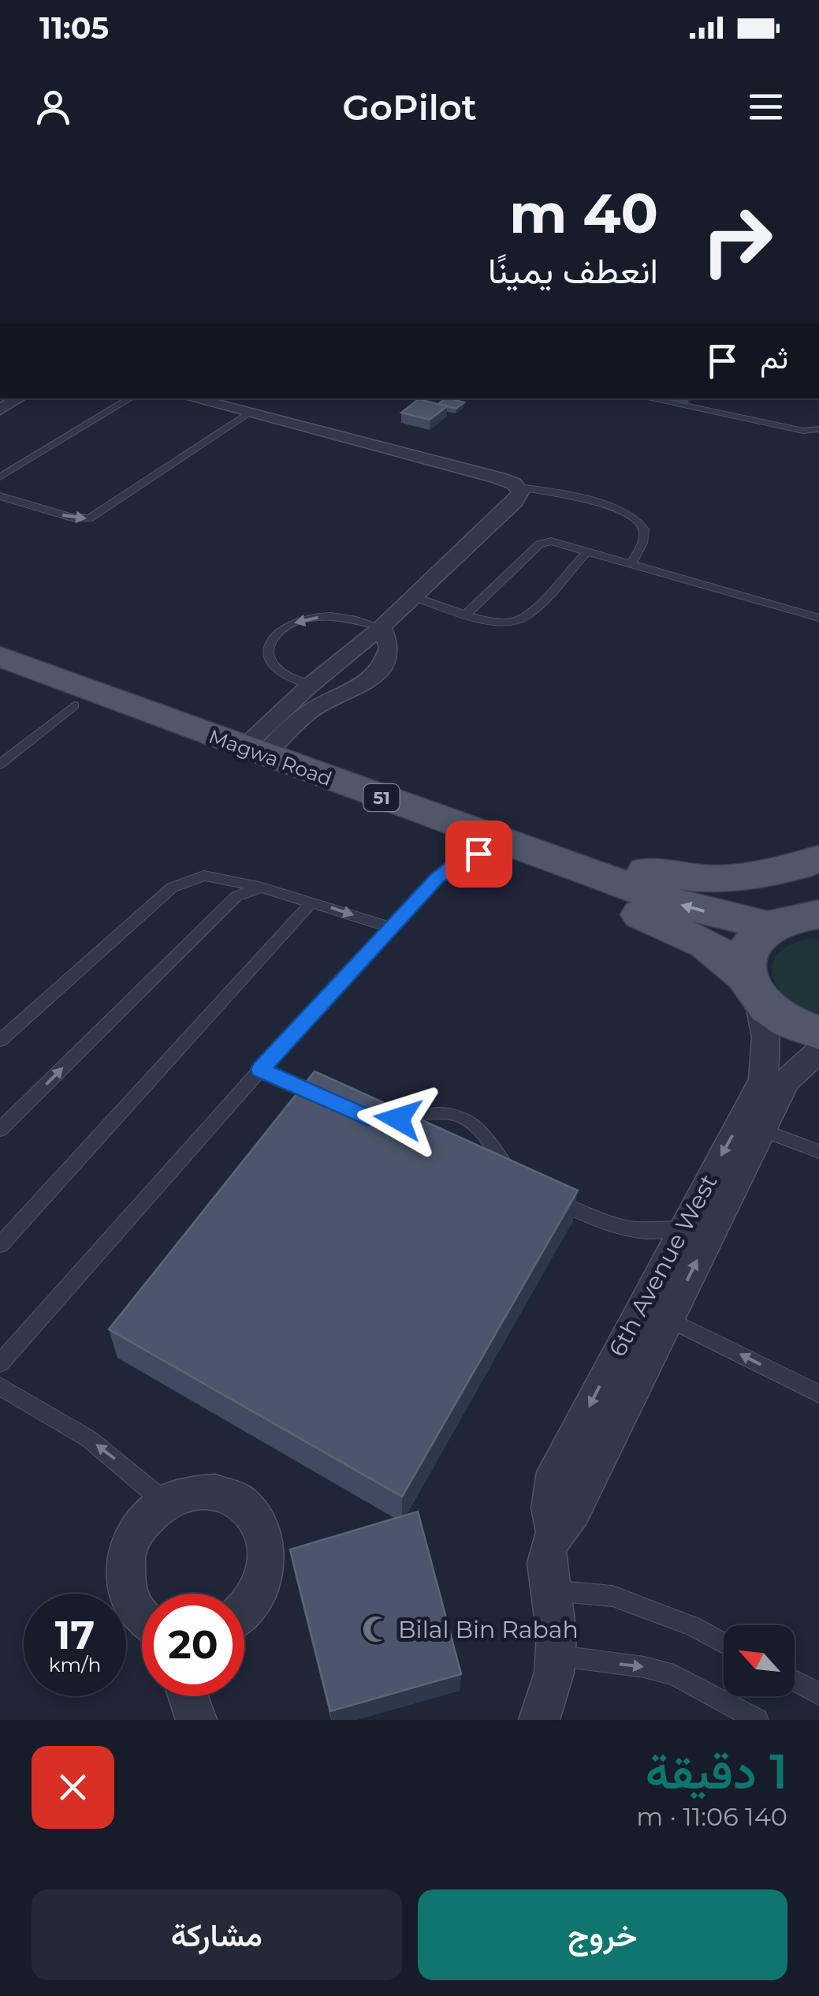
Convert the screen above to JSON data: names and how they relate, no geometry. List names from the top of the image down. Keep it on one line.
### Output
{"streets":{"main road":["Magwa Road","51"],"street":["6th Avenue West"]},"crossings":[["Magwa Road","51"],["Magwa Road","6th Avenue West"],["51","6th Avenue West"]],"places":{"mosque":["Bilal Bin Rabah"]},"north":"top left","page":{"status":"11:05","header":"GoPilot","turn":["40 m","انعطف يمينًا"],"then":"ثم","speed":"17 km/h","limit":"20","heading":["1 دقيقة","140 m · 11:06"],"buttons":["خروج","مشاركة"]}}
